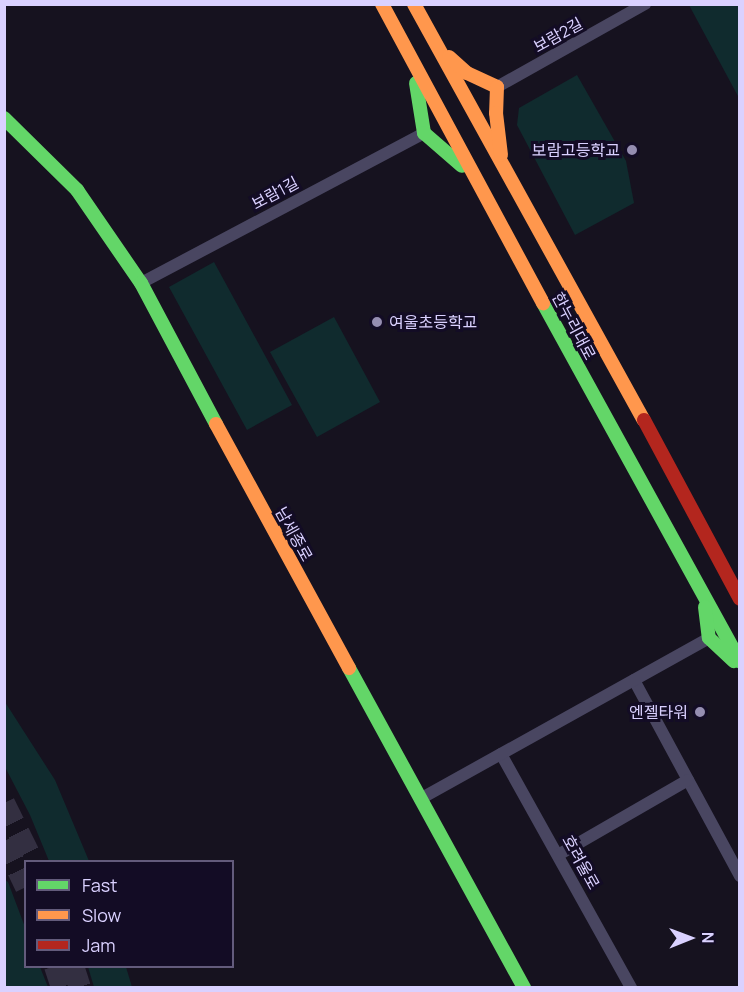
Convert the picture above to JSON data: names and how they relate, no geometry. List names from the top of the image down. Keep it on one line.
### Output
{"streets":{"street":["보람2길","보람1길","한누리대로","남세종로","호려울로"]},"crossings":[["보람1길","남세종로"]],"places":["보람고등학교","여울초등학교","엔젤타워"],"legend":["Fast","Slow","Jam"],"north":"right"}
